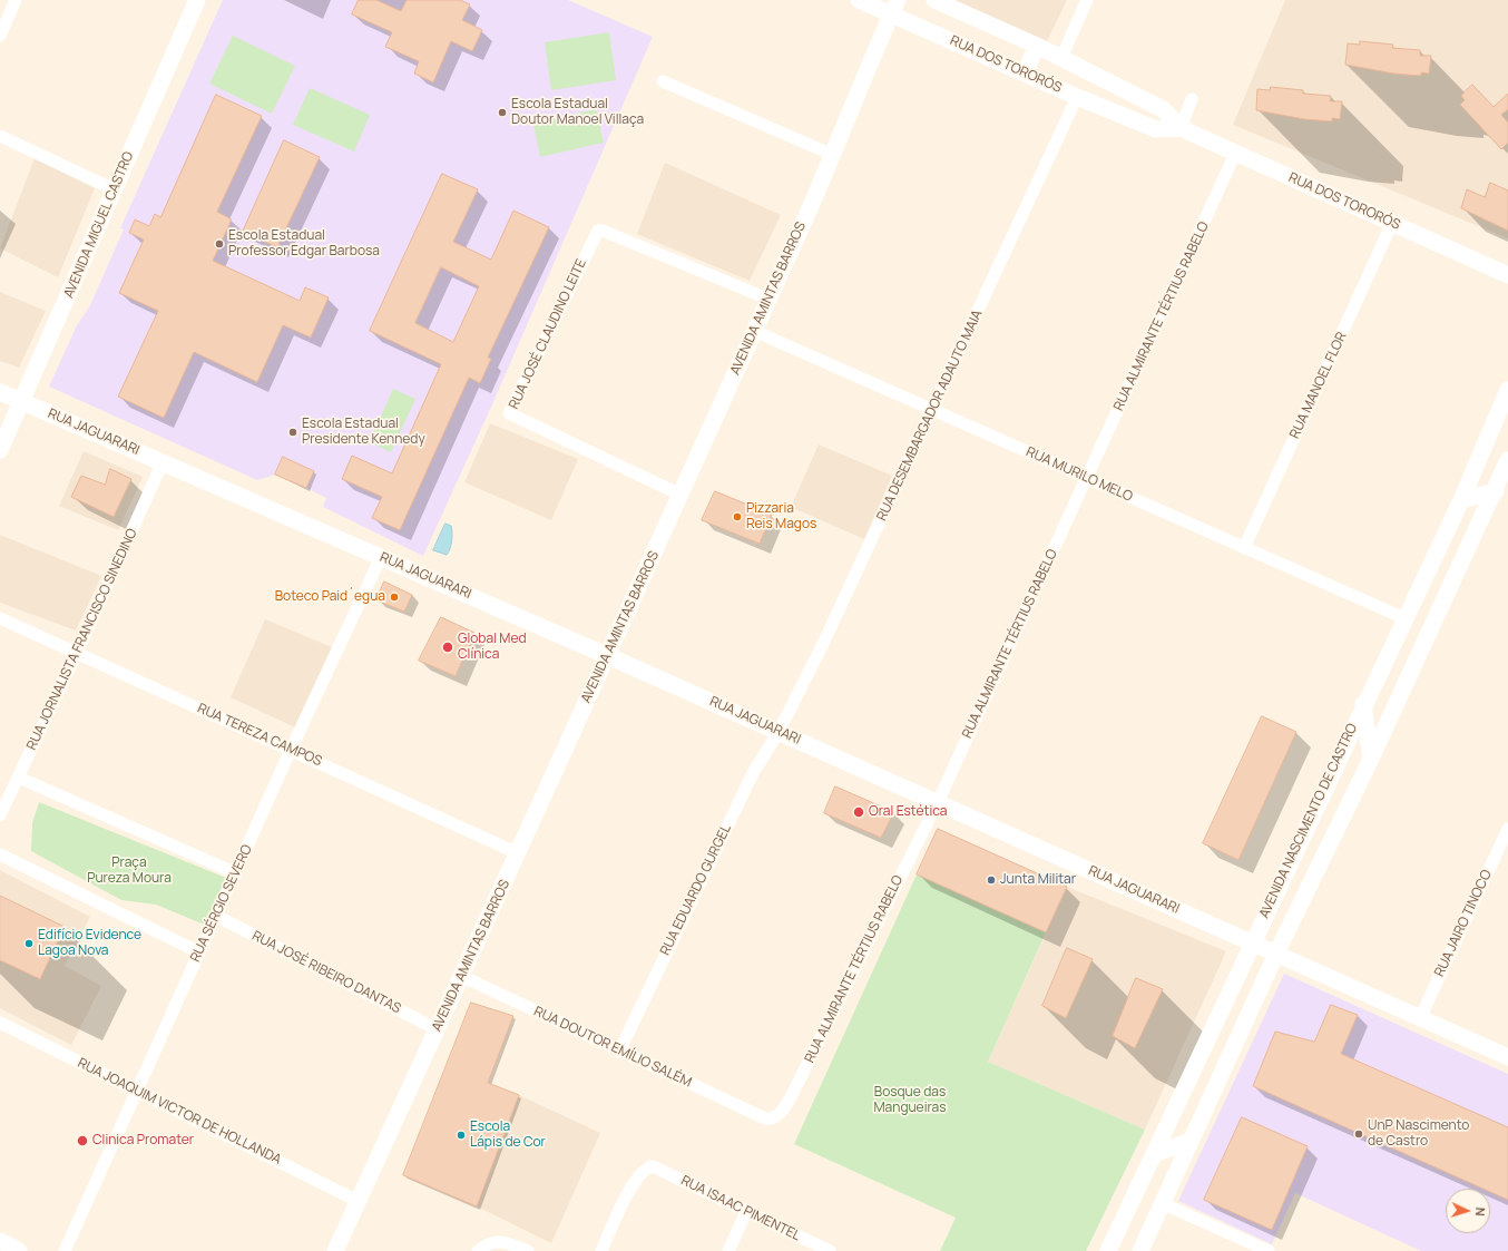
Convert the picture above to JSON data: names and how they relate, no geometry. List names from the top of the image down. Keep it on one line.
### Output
{"streets":{"main road":["RUA DOS TORORÓS","AVENIDA MIGUEL CASTRO","AVENIDA AMINTAS BARROS","RUA JAGUARARI","AVENIDA NASCIMENTO DE CASTRO"],"street":["RUA ALMIRANTE TÉRTIUS RABELO","RUA JOSÉ CLAUDINO LEITE","RUA MANOEL FLOR","RUA DESEMBARGADOR ADAUTO MAIA","RUA MURILO MELO","RUA JORNALISTA FRANCISCO SINEDINO","RUA TEREZA CAMPOS","RUA EDUARDO GURGEL","RUA SÉRGIO SEVERO","RUA JAIRO TINOCO","RUA JOSÉ RIBEIRO DANTAS","RUA DOUTOR EMÍLIO SALÉM","RUA JOAQUIM VICTOR DE HOLLANDA","RUA ISAAC PIMENTEL"]},"crossings":[["RUA DOS TORORÓS","AVENIDA AMINTAS BARROS"],["RUA DOS TORORÓS","RUA ALMIRANTE TÉRTIUS RABELO"],["RUA DOS TORORÓS","RUA MANOEL FLOR"],["RUA DOS TORORÓS","RUA DESEMBARGADOR ADAUTO MAIA"],["AVENIDA MIGUEL CASTRO","RUA JAGUARARI"],["AVENIDA AMINTAS BARROS","RUA JOSÉ CLAUDINO LEITE"],["AVENIDA AMINTAS BARROS","RUA JAGUARARI"],["AVENIDA AMINTAS BARROS","RUA MURILO MELO"],["AVENIDA AMINTAS BARROS","RUA TEREZA CAMPOS"],["AVENIDA AMINTAS BARROS","RUA JOSÉ RIBEIRO DANTAS"],["AVENIDA AMINTAS BARROS","RUA DOUTOR EMÍLIO SALÉM"],["AVENIDA AMINTAS BARROS","RUA JOAQUIM VICTOR DE HOLLANDA"],["RUA ALMIRANTE TÉRTIUS RABELO","RUA JAGUARARI"],["RUA ALMIRANTE TÉRTIUS RABELO","RUA MURILO MELO"],["RUA ALMIRANTE TÉRTIUS RABELO","RUA DOUTOR EMÍLIO SALÉM"],["RUA MANOEL FLOR","RUA MURILO MELO"],["RUA DESEMBARGADOR ADAUTO MAIA","RUA JAGUARARI"],["RUA DESEMBARGADOR ADAUTO MAIA","RUA MURILO MELO"],["RUA DESEMBARGADOR ADAUTO MAIA","RUA EDUARDO GURGEL"],["RUA JAGUARARI","RUA JORNALISTA FRANCISCO SINEDINO"],["RUA JAGUARARI","AVENIDA NASCIMENTO DE CASTRO"],["RUA JAGUARARI","RUA EDUARDO GURGEL"],["RUA JAGUARARI","RUA SÉRGIO SEVERO"],["RUA JAGUARARI","RUA JAIRO TINOCO"],["RUA MURILO MELO","AVENIDA NASCIMENTO DE CASTRO"],["RUA JORNALISTA FRANCISCO SINEDINO","RUA TEREZA CAMPOS"],["RUA TEREZA CAMPOS","RUA SÉRGIO SEVERO"],["RUA EDUARDO GURGEL","RUA DOUTOR EMÍLIO SALÉM"],["RUA SÉRGIO SEVERO","RUA JOSÉ RIBEIRO DANTAS"],["RUA SÉRGIO SEVERO","RUA JOAQUIM VICTOR DE HOLLANDA"]],"parks":["Praça Pureza Moura","Bosque das Mangueiras"],"places":["Escola Estadual Doutor Manoel Villaça","Escola Estadual Professor Edgar Barbosa","Escola Estadual Presidente Kennedy","Pizzaria Reis Magos","Boteco Paid´egua","Global Med Clínica","Oral Estética","Junta Militar","Edifício Evidence Lagoa Nova","UnP Nascimento de Castro","Escola Lápis de Cor","Clinica Promater"],"north":"right"}
